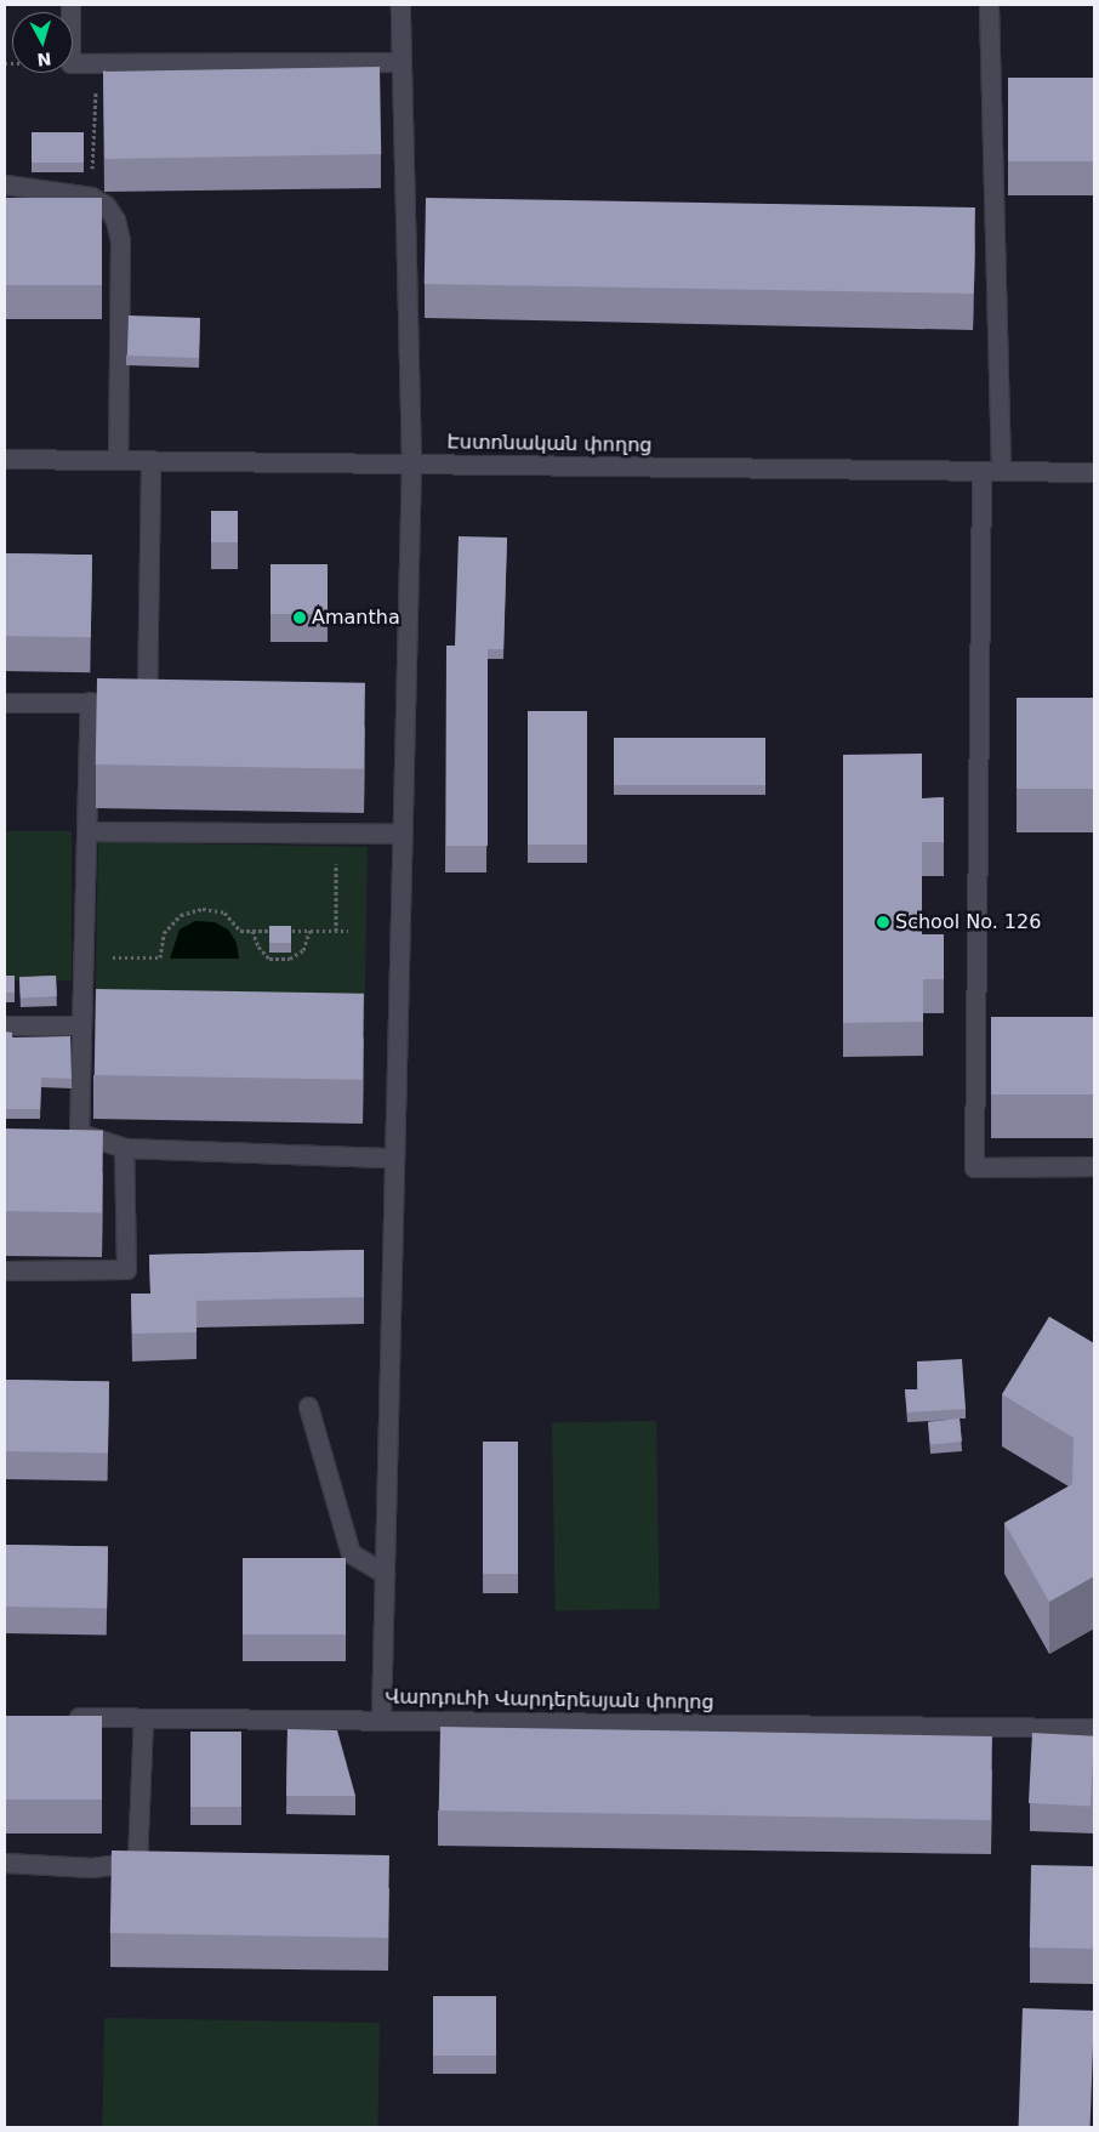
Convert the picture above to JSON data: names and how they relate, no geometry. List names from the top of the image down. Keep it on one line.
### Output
{"streets":{"street":["Էստոնական փողոց","Վարդուհի Վարդերեսյան փողոց"]},"places":["Amantha","School No. 126"],"north":"bottom"}
